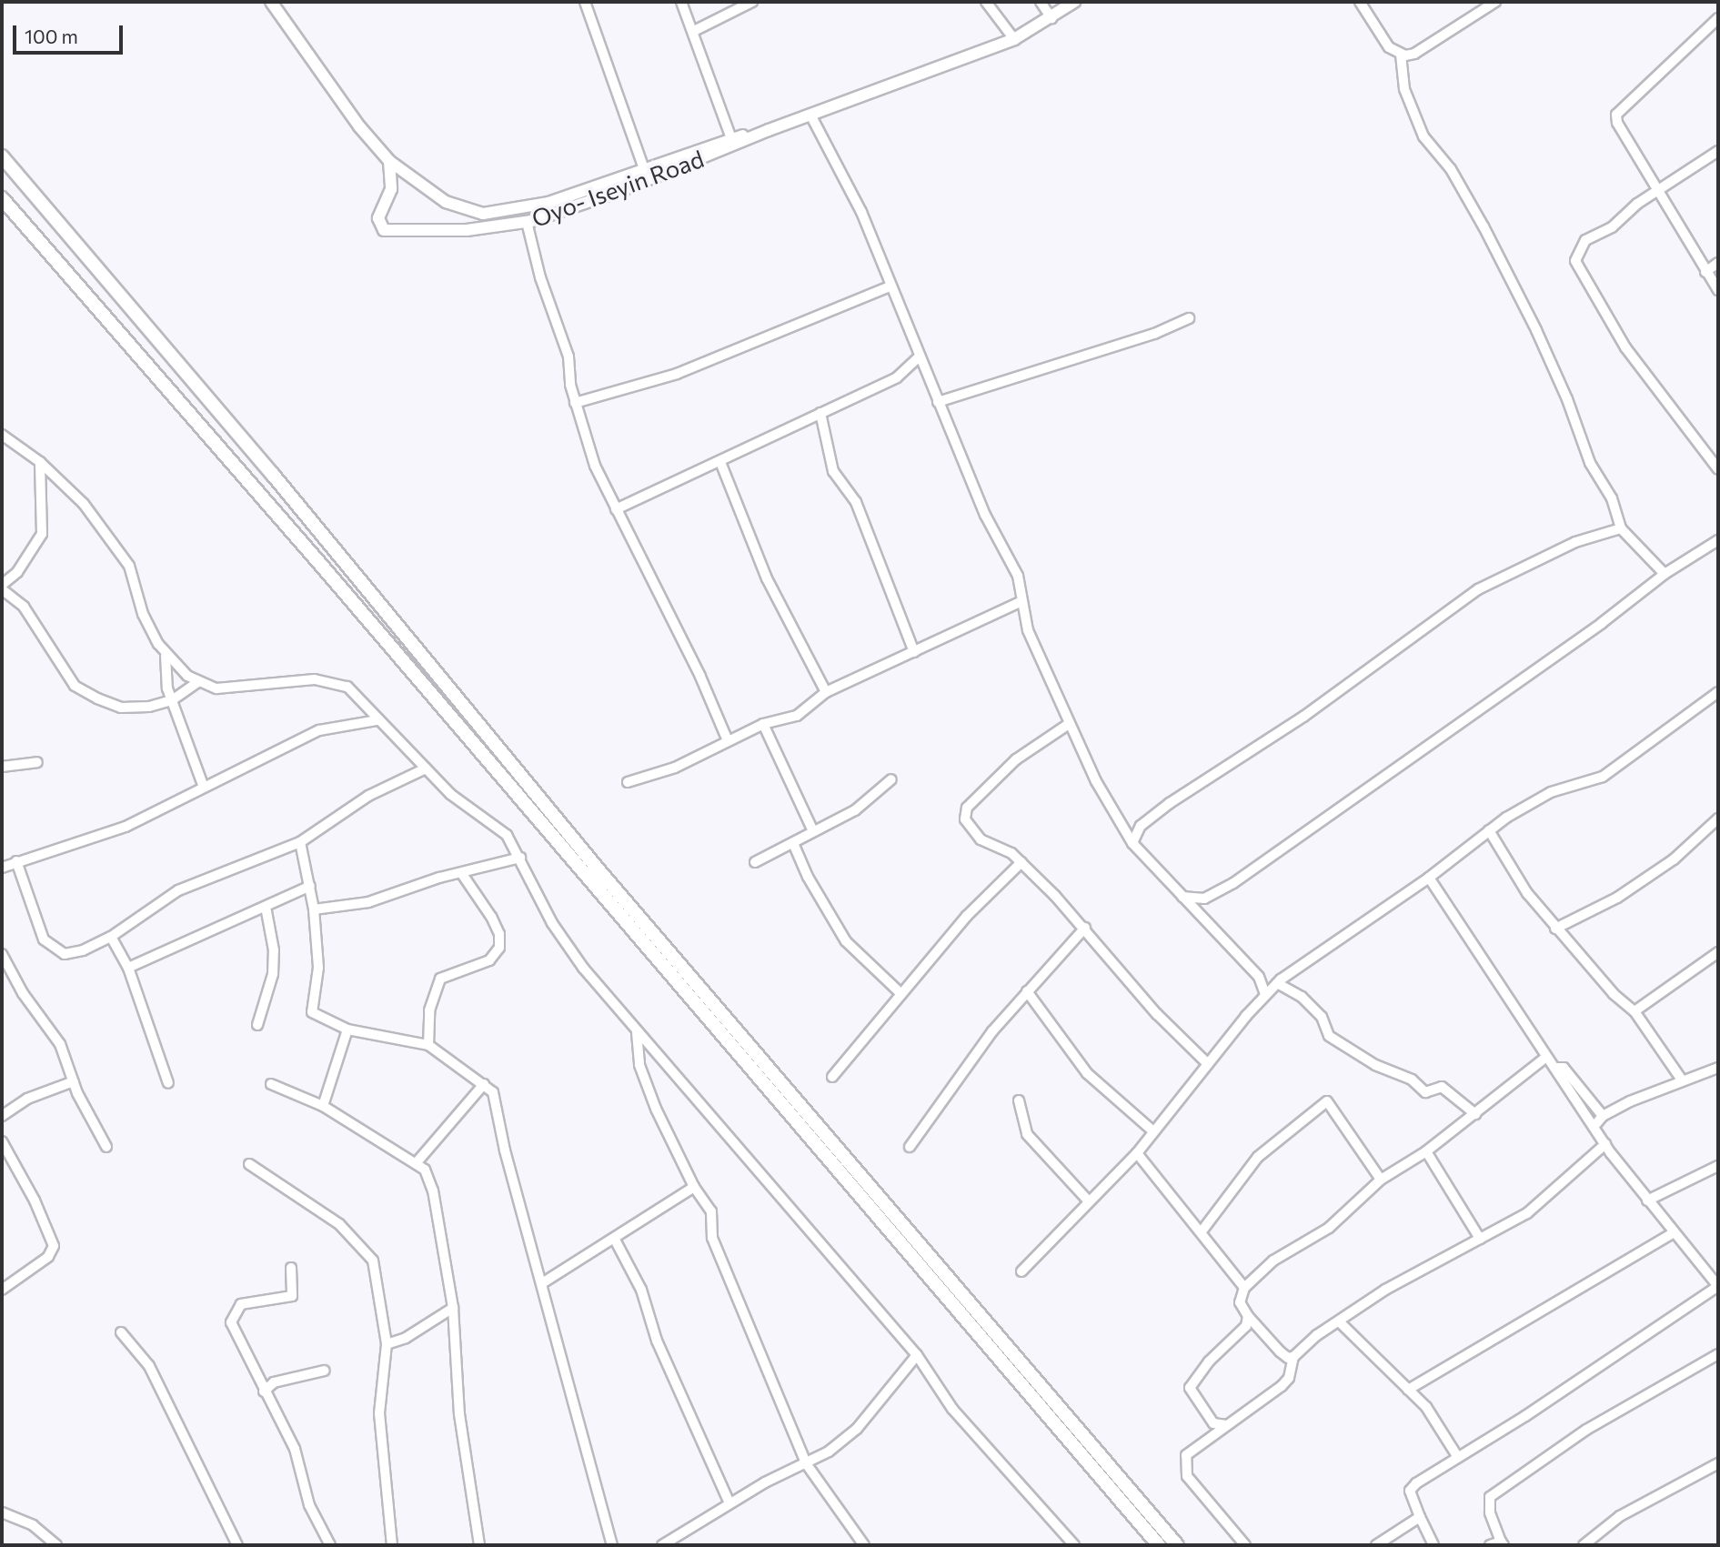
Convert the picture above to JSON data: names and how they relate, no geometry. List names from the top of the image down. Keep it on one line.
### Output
{"streets":{"main road":["Oyo- Iseyin Road"]},"scale_bar":"100 m"}
